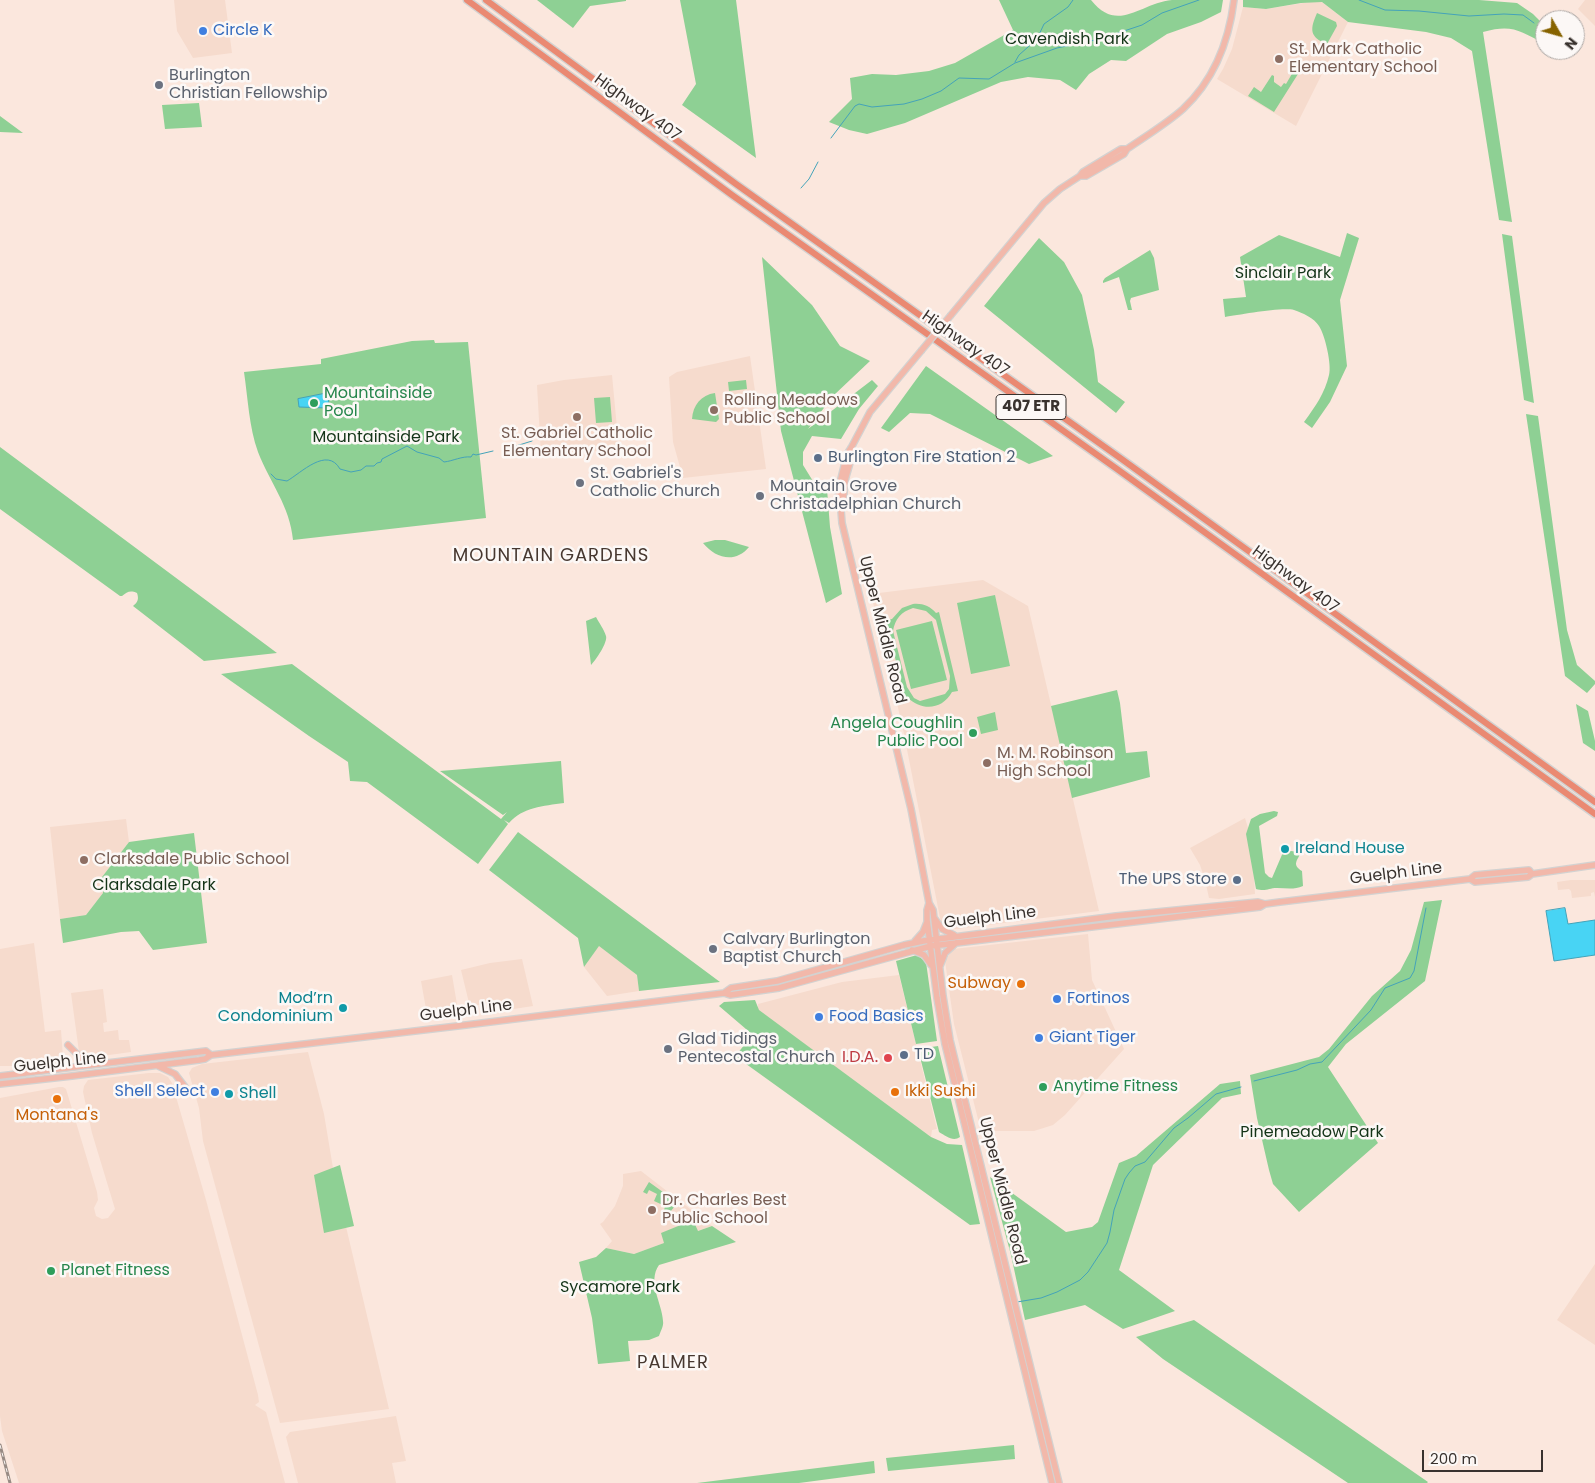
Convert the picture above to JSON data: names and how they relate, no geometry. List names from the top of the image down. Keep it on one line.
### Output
{"streets":{"highway":["Highway 407","407 ETR"],"main road":["Upper Middle Road","Guelph Line"]},"crossings":[["Upper Middle Road","Guelph Line"]],"districts":["MOUNTAIN GARDENS","PALMER"],"parks":["Cavendish Park","Sinclair Park","Mountainside Park","Clarksdale Park","Pinemeadow Park","Sycamore Park"],"places":["Circle K","St. Mark Catholic Elementary School","Burlington Christian Fellowship","Mountainside Pool","Rolling Meadows Public School","St. Gabriel Catholic Elementary School","Burlington Fire Station 2","St. Gabriel's Catholic Church","Mountain Grove Christadelphian Church","Angela Coughlin Public Pool","M. M. Robinson High School","Ireland House","Clarksdale Public School","The UPS Store","Calvary Burlington Baptist Church","Subway","Fortinos","Mod’rn Condominium","Food Basics","Giant Tiger","Glad Tidings Pentecostal Church","TD","I.D.A.","Anytime Fitness","Shell Select","Ikki Sushi","Shell","Montana's","Dr. Charles Best Public School","Planet Fitness"],"scale_bar":"200 m","north":"bottom right"}
